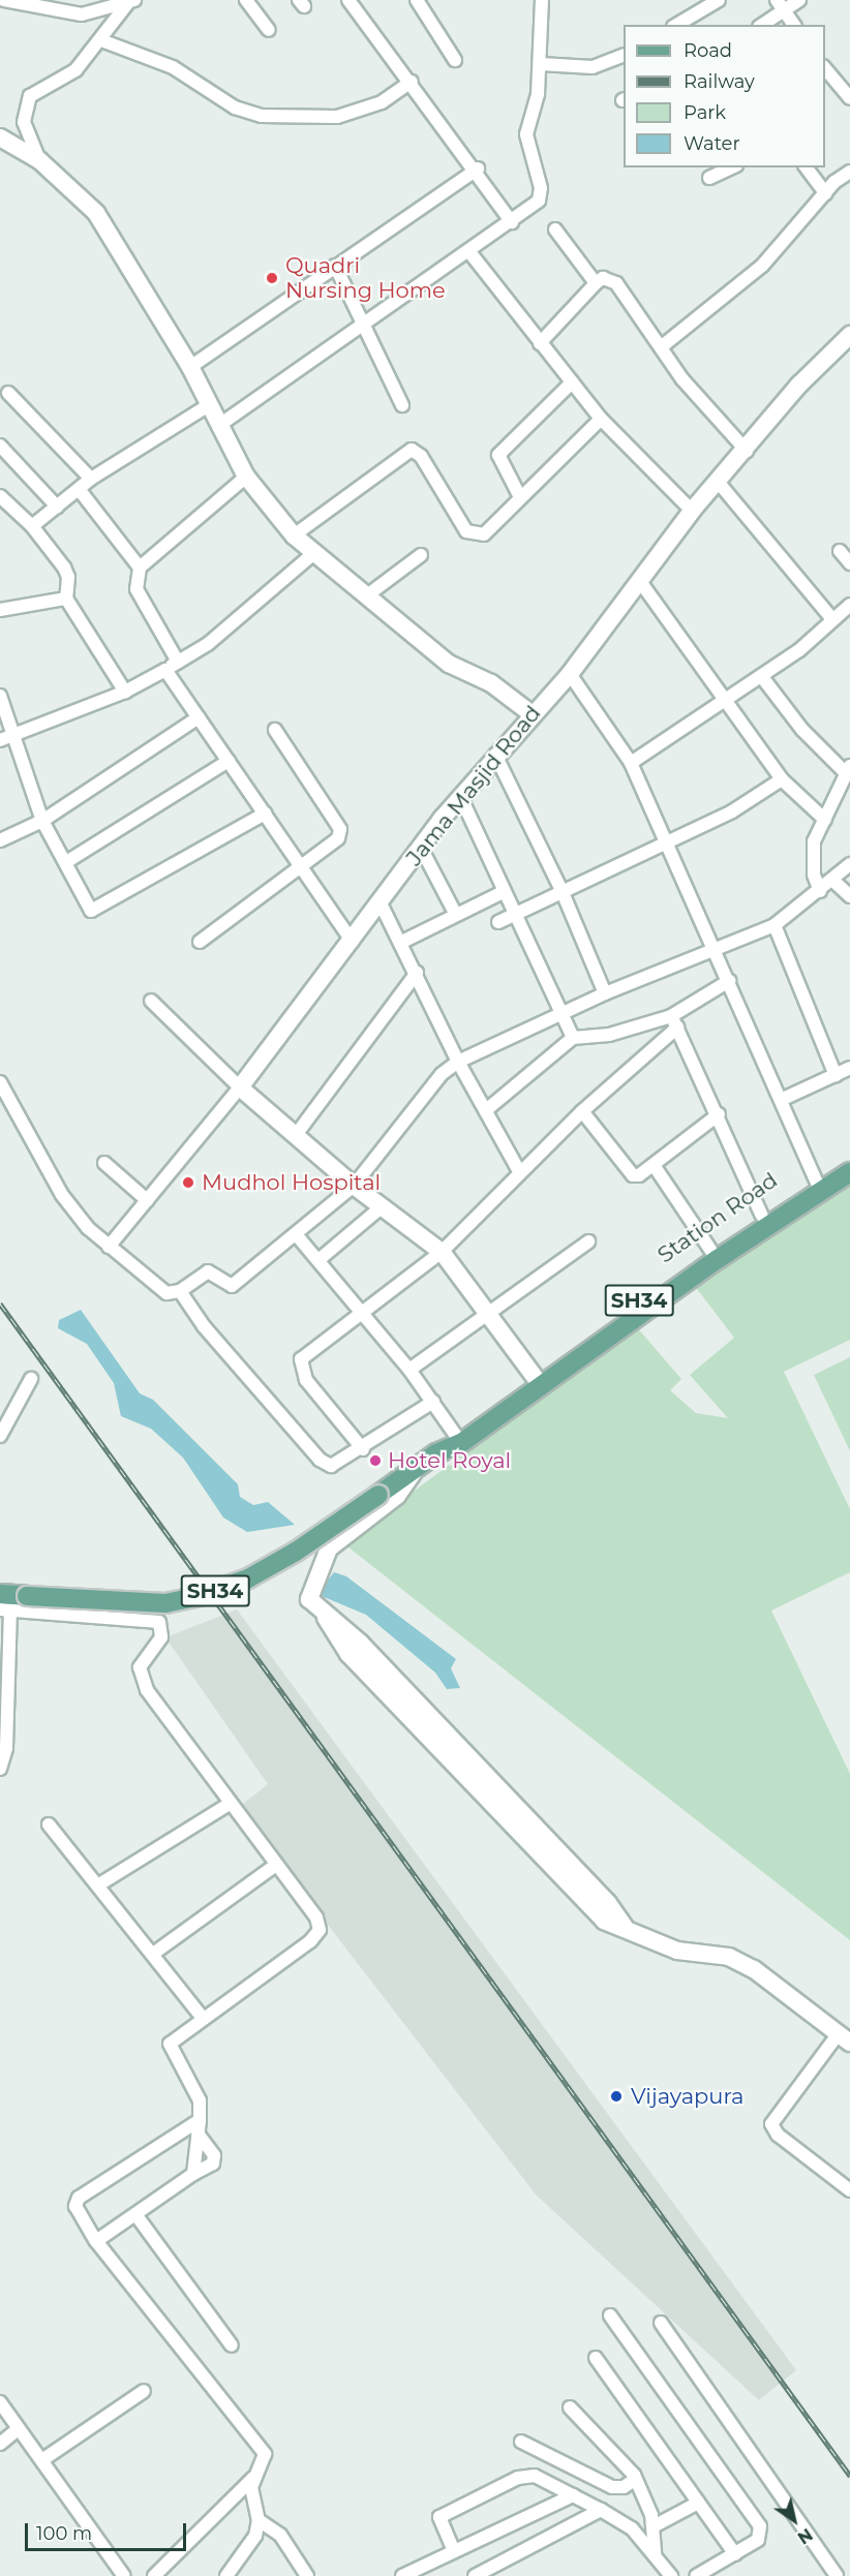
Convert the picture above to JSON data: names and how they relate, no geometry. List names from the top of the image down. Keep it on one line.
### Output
{"streets":{"main road":["Station Road","SH34"],"street":["Jama Masjid Road"]},"places":["Quadri Nursing Home","Mudhol Hospital","Hotel Royal","Vijayapura"],"legend":["Road","Railway","Park","Water"],"scale_bar":"100 m","north":"bottom right"}
